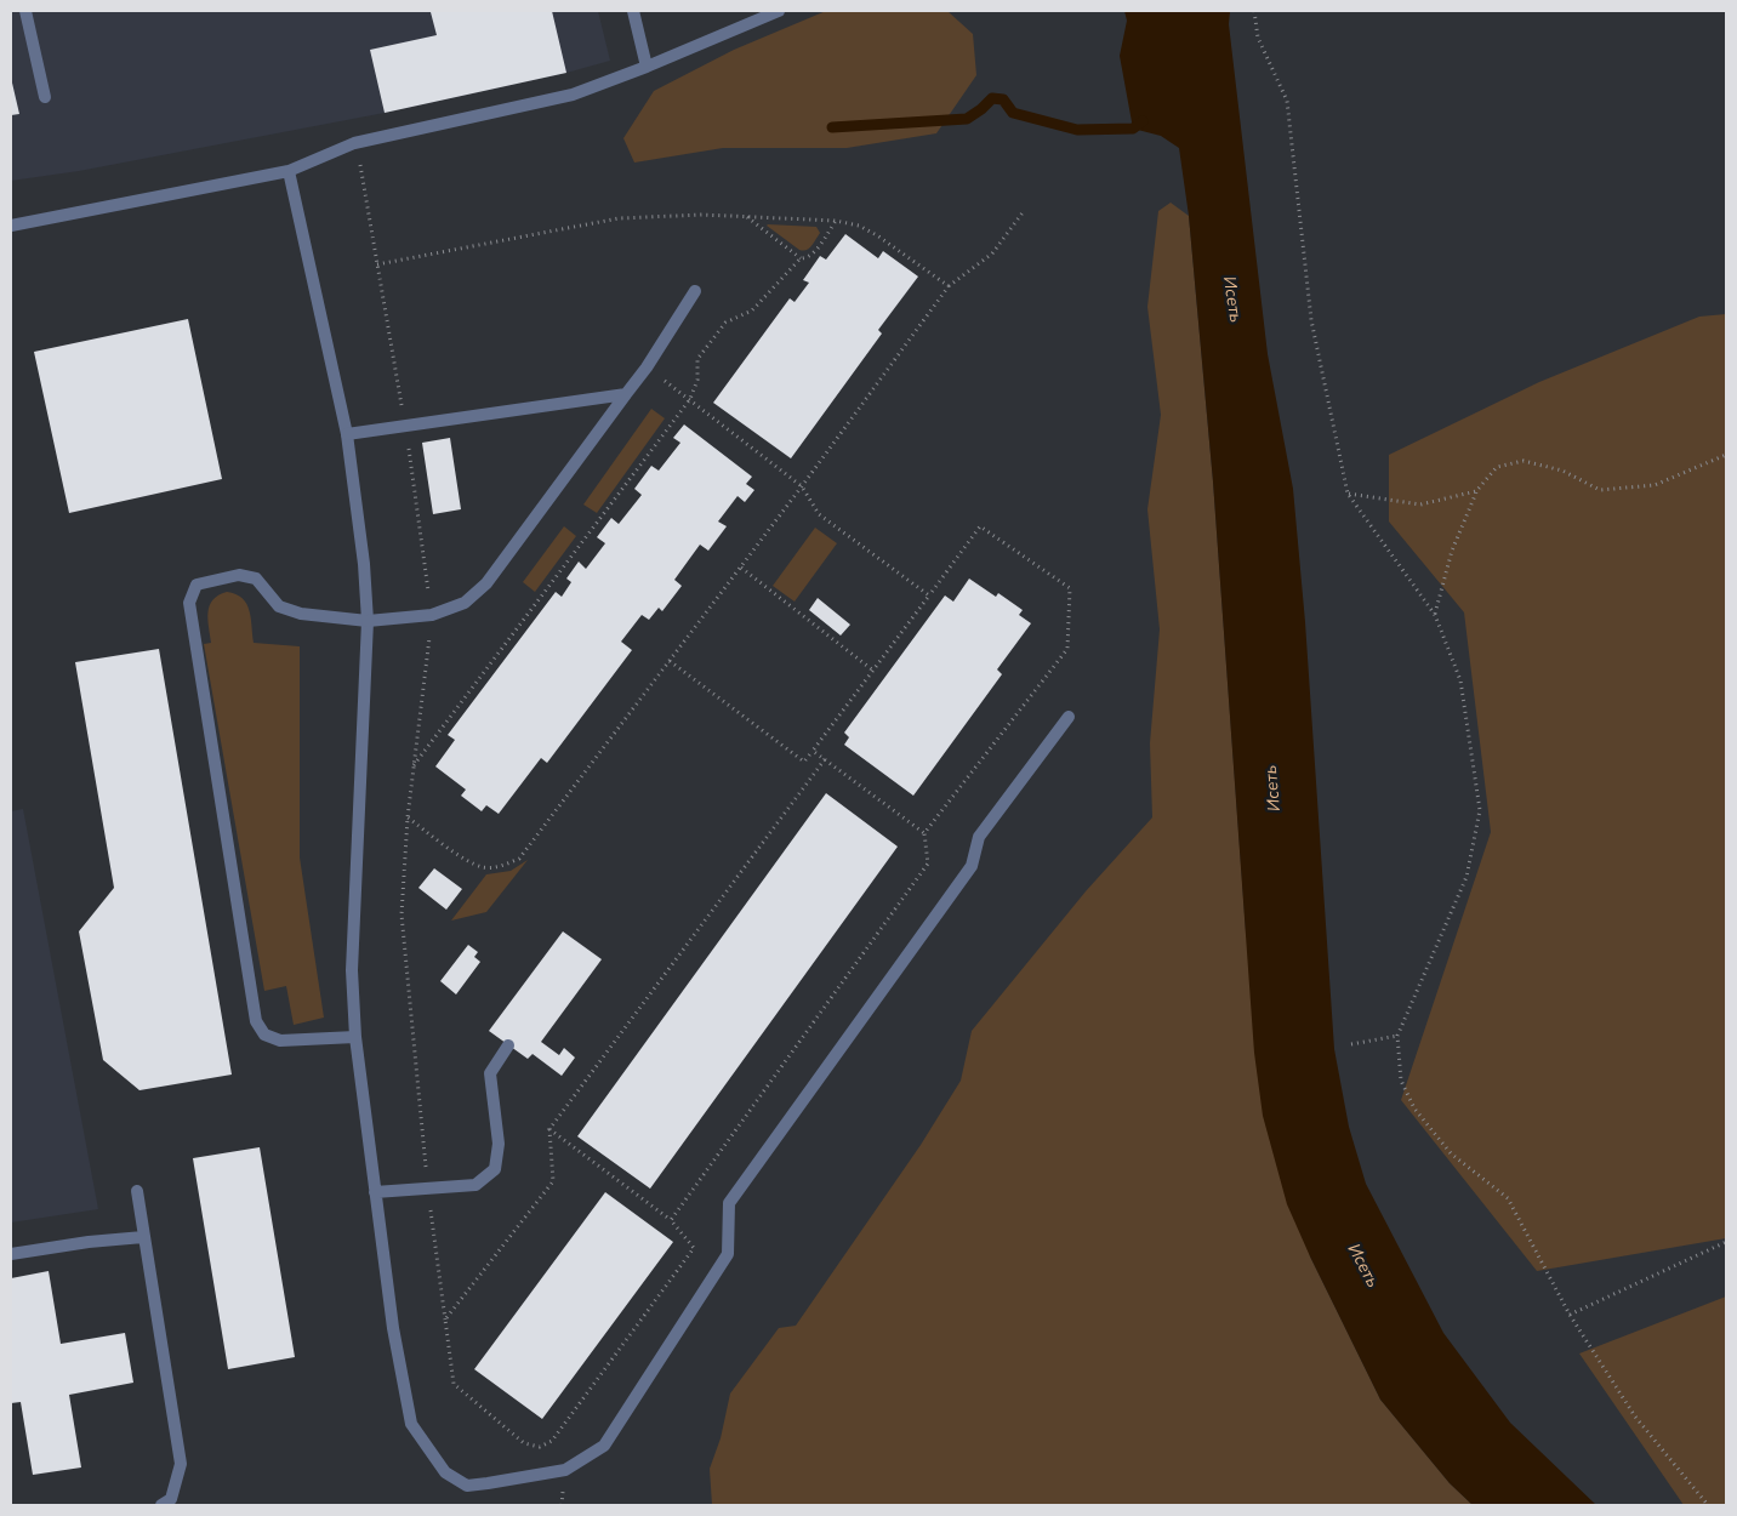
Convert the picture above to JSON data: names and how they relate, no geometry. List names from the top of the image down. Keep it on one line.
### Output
{"water":["Исеть"]}
